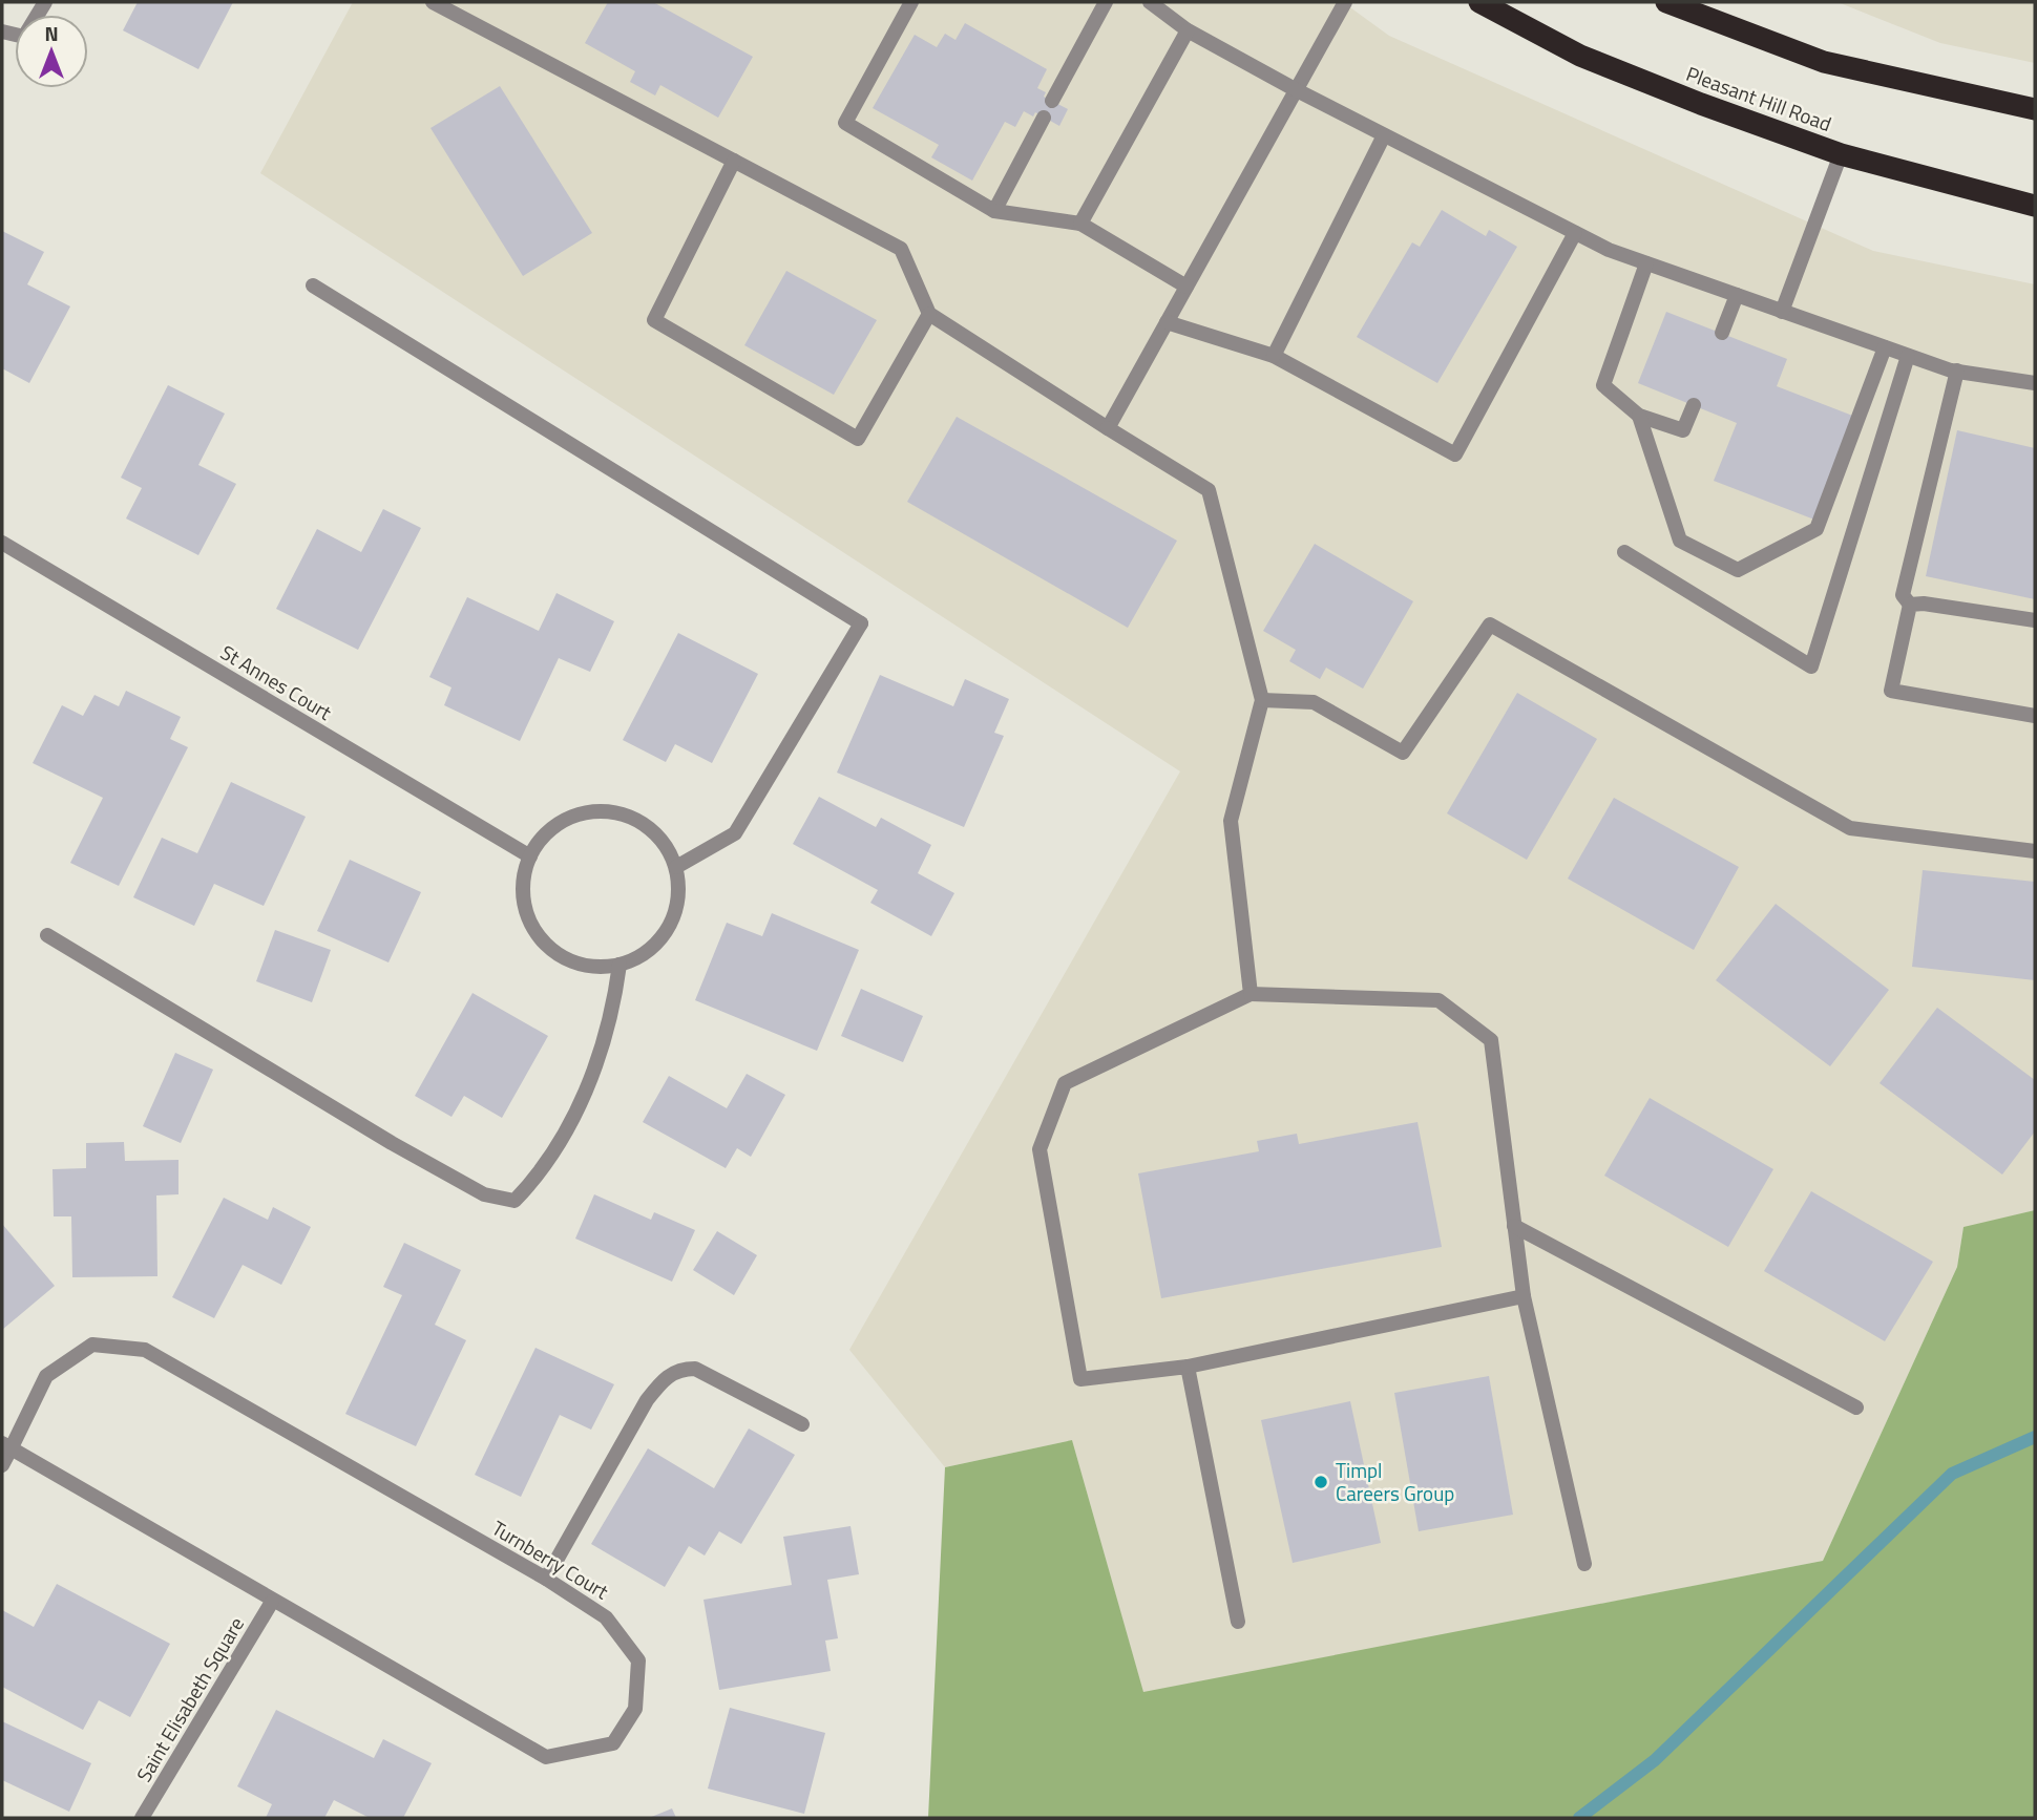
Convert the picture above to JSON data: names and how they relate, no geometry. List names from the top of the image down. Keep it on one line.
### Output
{"streets":{"highway":["Pleasant Hill Road"],"street":["St Annes Court","Turnberry Court","Saint Elisabeth Square"]},"crossings":[["Turnberry Court","Saint Elisabeth Square"]],"places":["Timpl Careers Group"],"north":"top"}
